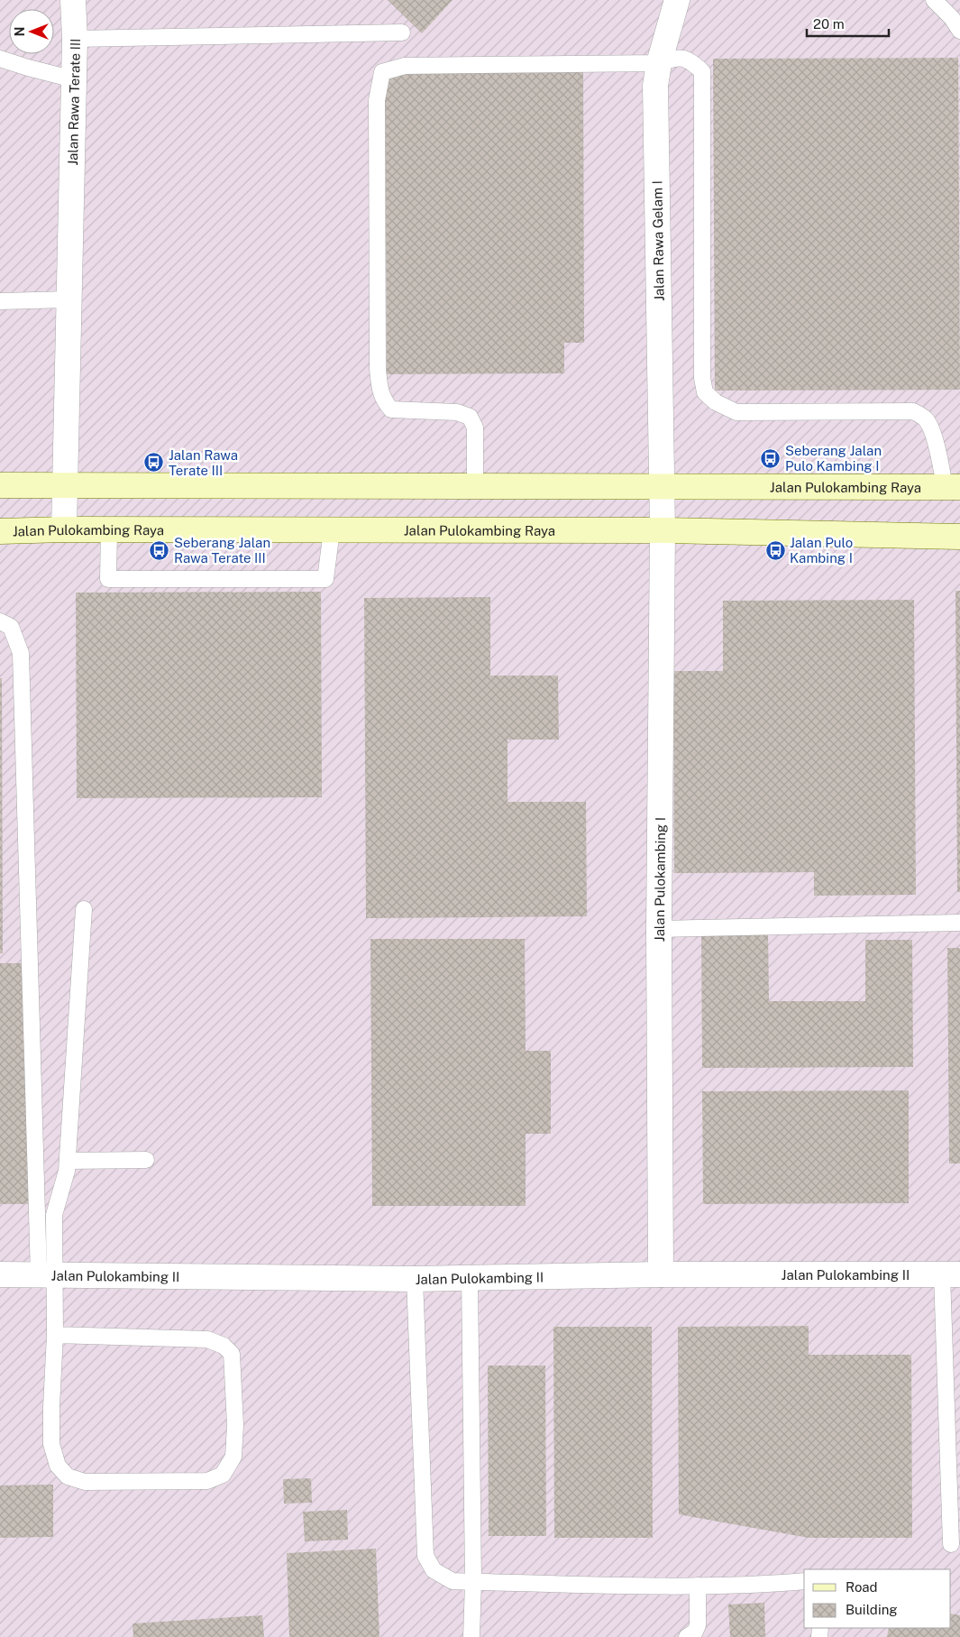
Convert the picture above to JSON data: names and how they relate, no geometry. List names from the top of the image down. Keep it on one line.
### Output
{"streets":{"street":["Jalan Rawa Terate III","Jalan Rawa Gelam I","Jalan Pulokambing Raya","Jalan Pulokambing I","Jalan Pulokambing II"]},"crossings":[["Jalan Rawa Terate III","Jalan Pulokambing Raya"],["Jalan Rawa Gelam I","Jalan Pulokambing Raya"],["Jalan Rawa Gelam I","Jalan Pulokambing I"],["Jalan Pulokambing Raya","Jalan Pulokambing I"],["Jalan Pulokambing I","Jalan Pulokambing II"]],"places":{"bus stop":["Seberang Jalan Pulo Kambing I","Jalan Rawa Terate III","Seberang Jalan Rawa Terate III","Jalan Pulo Kambing I"]},"legend":["Road","Building"],"scale_bar":"20 m","north":"left"}
